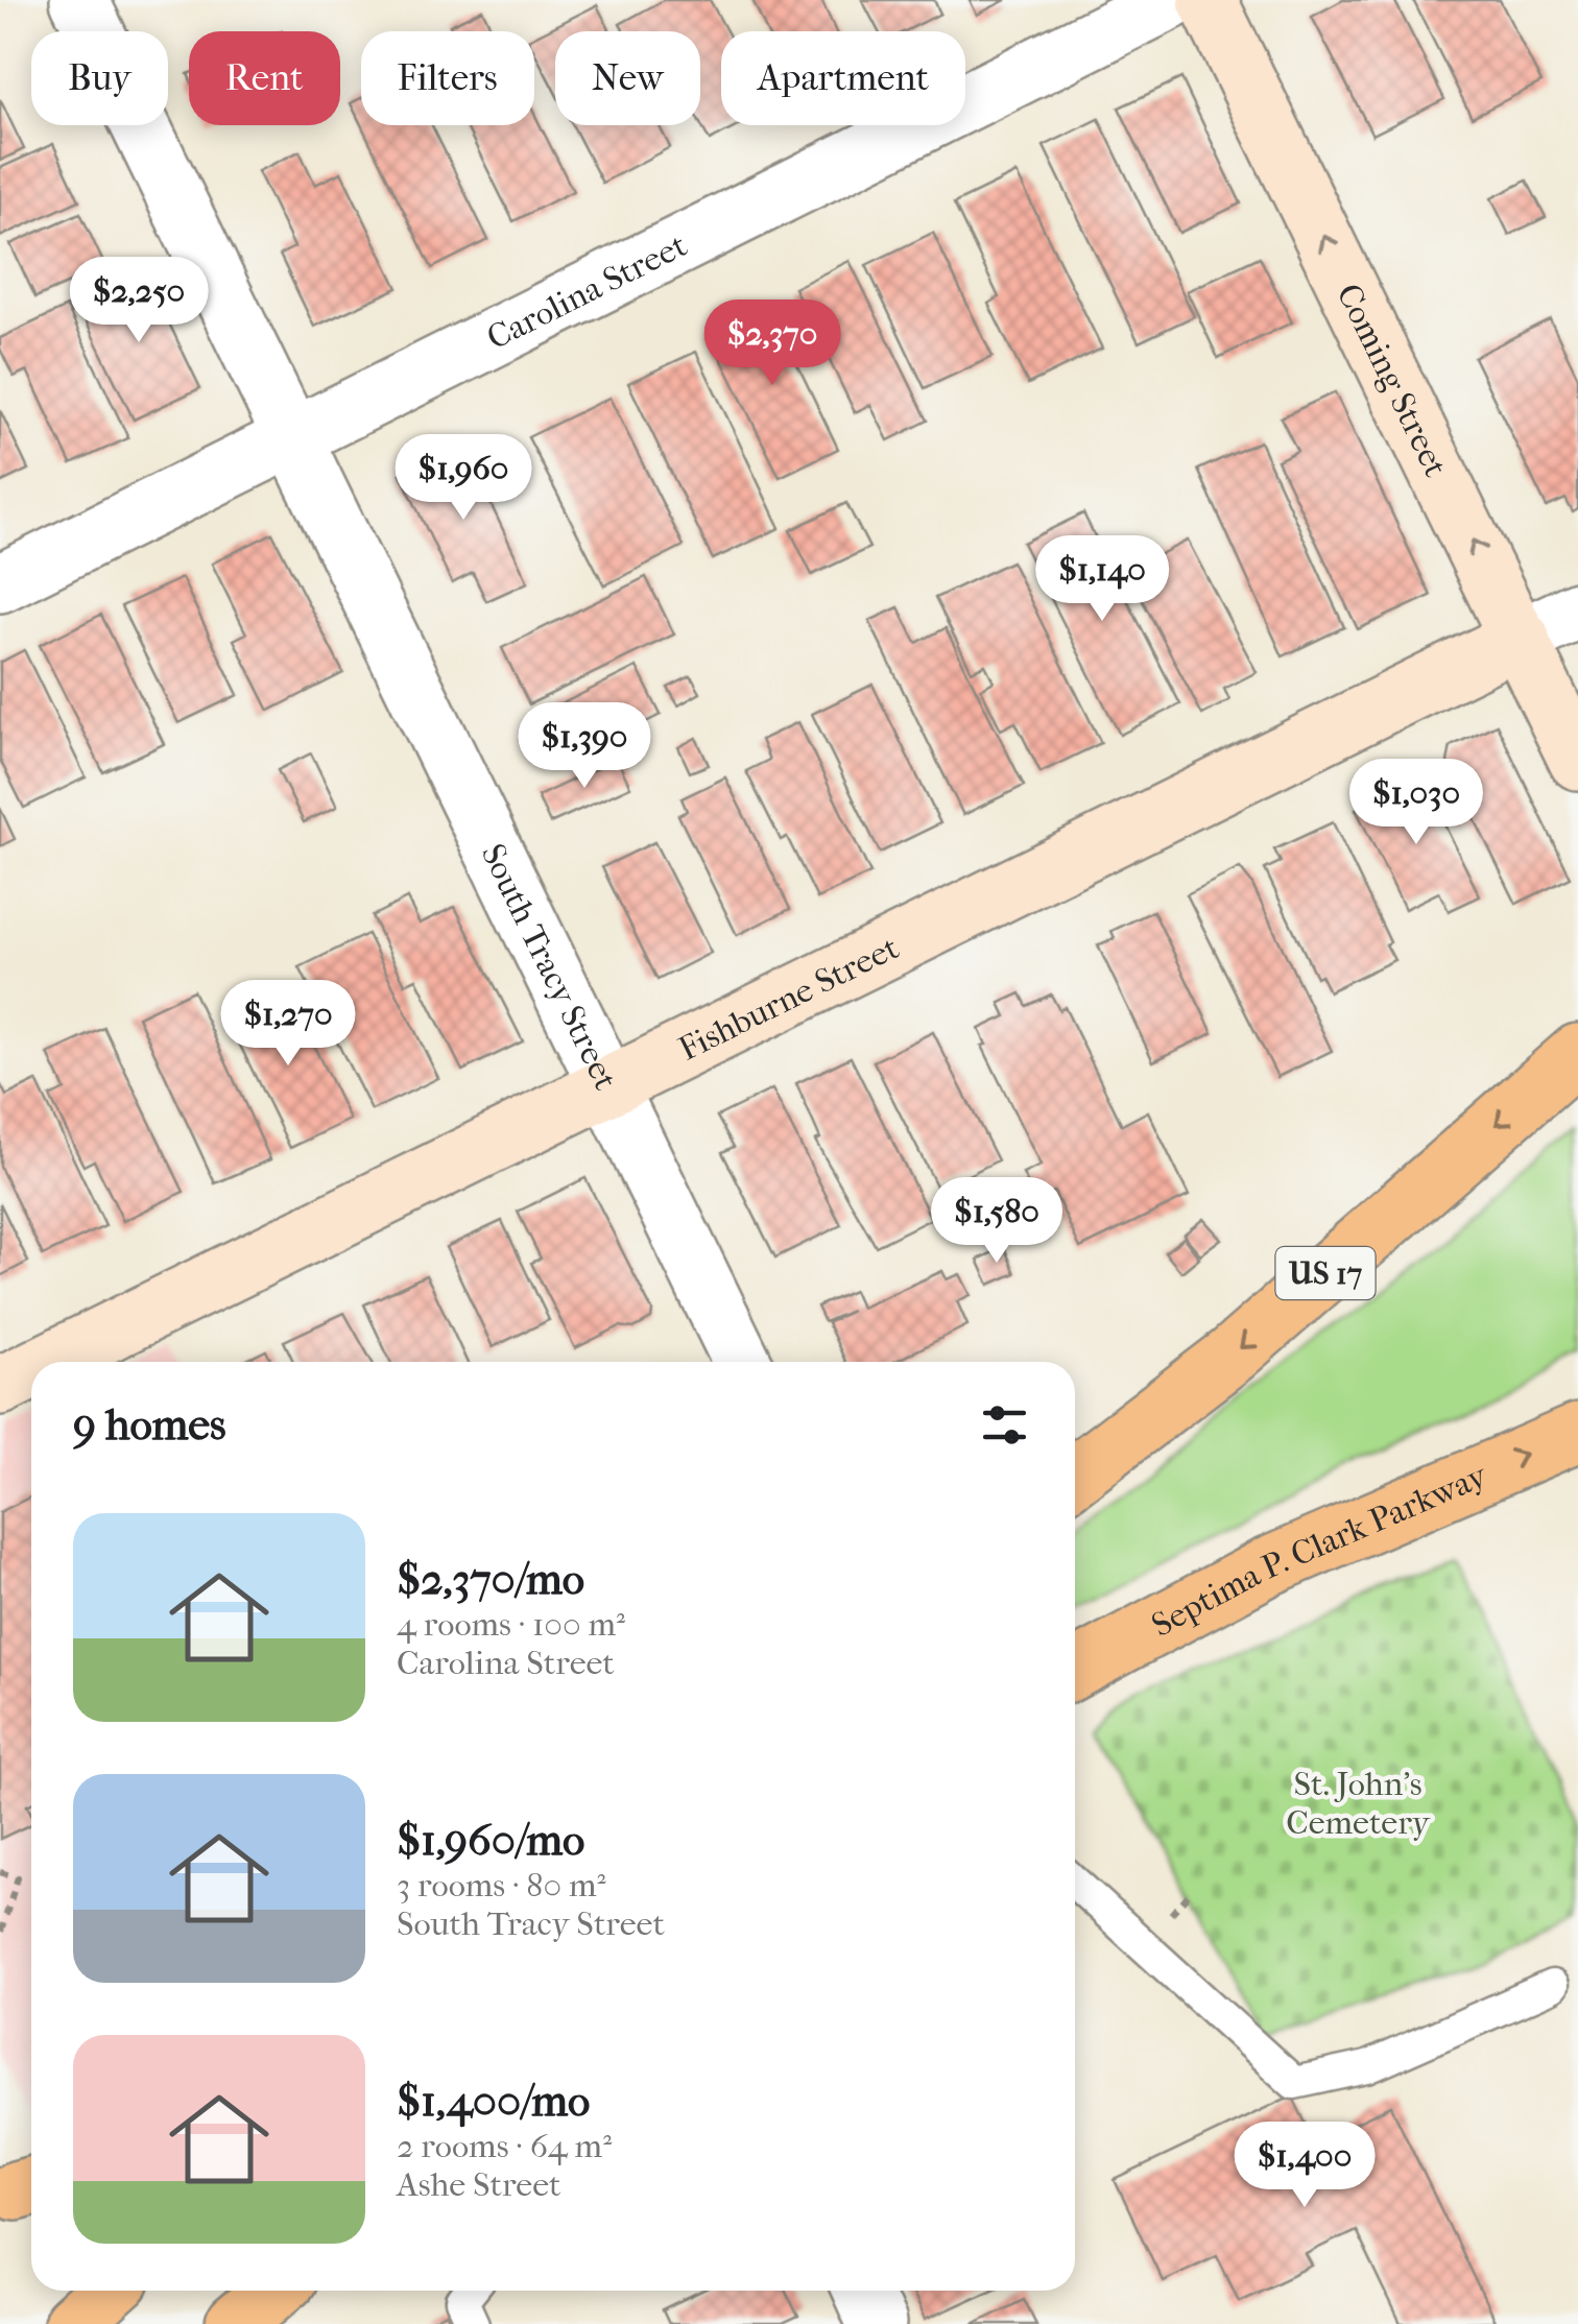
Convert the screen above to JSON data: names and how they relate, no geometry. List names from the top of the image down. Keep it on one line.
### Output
{"streets":{"highway":["US 17","Septima P. Clark Parkway"],"street":["Carolina Street","Coming Street","South Tracy Street","Fishburne Street"]},"crossings":[["Carolina Street","South Tracy Street"],["Coming Street","Fishburne Street"],["South Tracy Street","Fishburne Street"]],"one_way":["Coming Street"],"parks":["St. John's Cemetery"],"page":{"chip":["Buy","Rent","Filters","New","Apartment"],"price":["$2,250","$2,370","$1,960","$1,140","$1,390","$1,030","$1,270","$1,580","$1,400"],"heading":"9 homes","list":[{"name":"$2,370/mo","note":"4 rooms · 100 m² · Carolina Street"},{"name":"$1,960/mo","note":"3 rooms · 80 m² · South Tracy Street"},{"name":"$1,400/mo","note":"2 rooms · 64 m² · Ashe Street"}]}}
